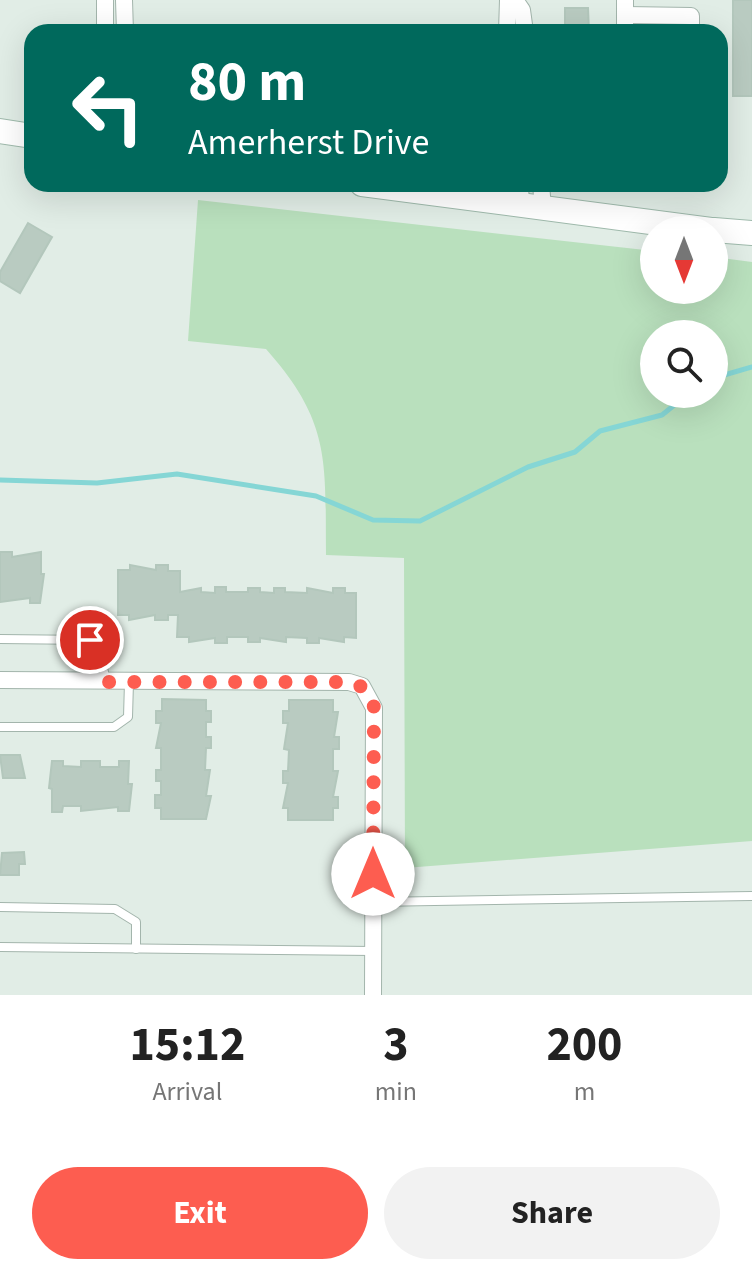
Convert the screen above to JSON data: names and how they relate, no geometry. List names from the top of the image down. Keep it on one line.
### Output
{"north":"bottom","page":{"turn":["80 m","Amerherst Drive"],"eta":["15:12","Arrival","3","min","200","m"],"buttons":["Exit","Share"]}}
